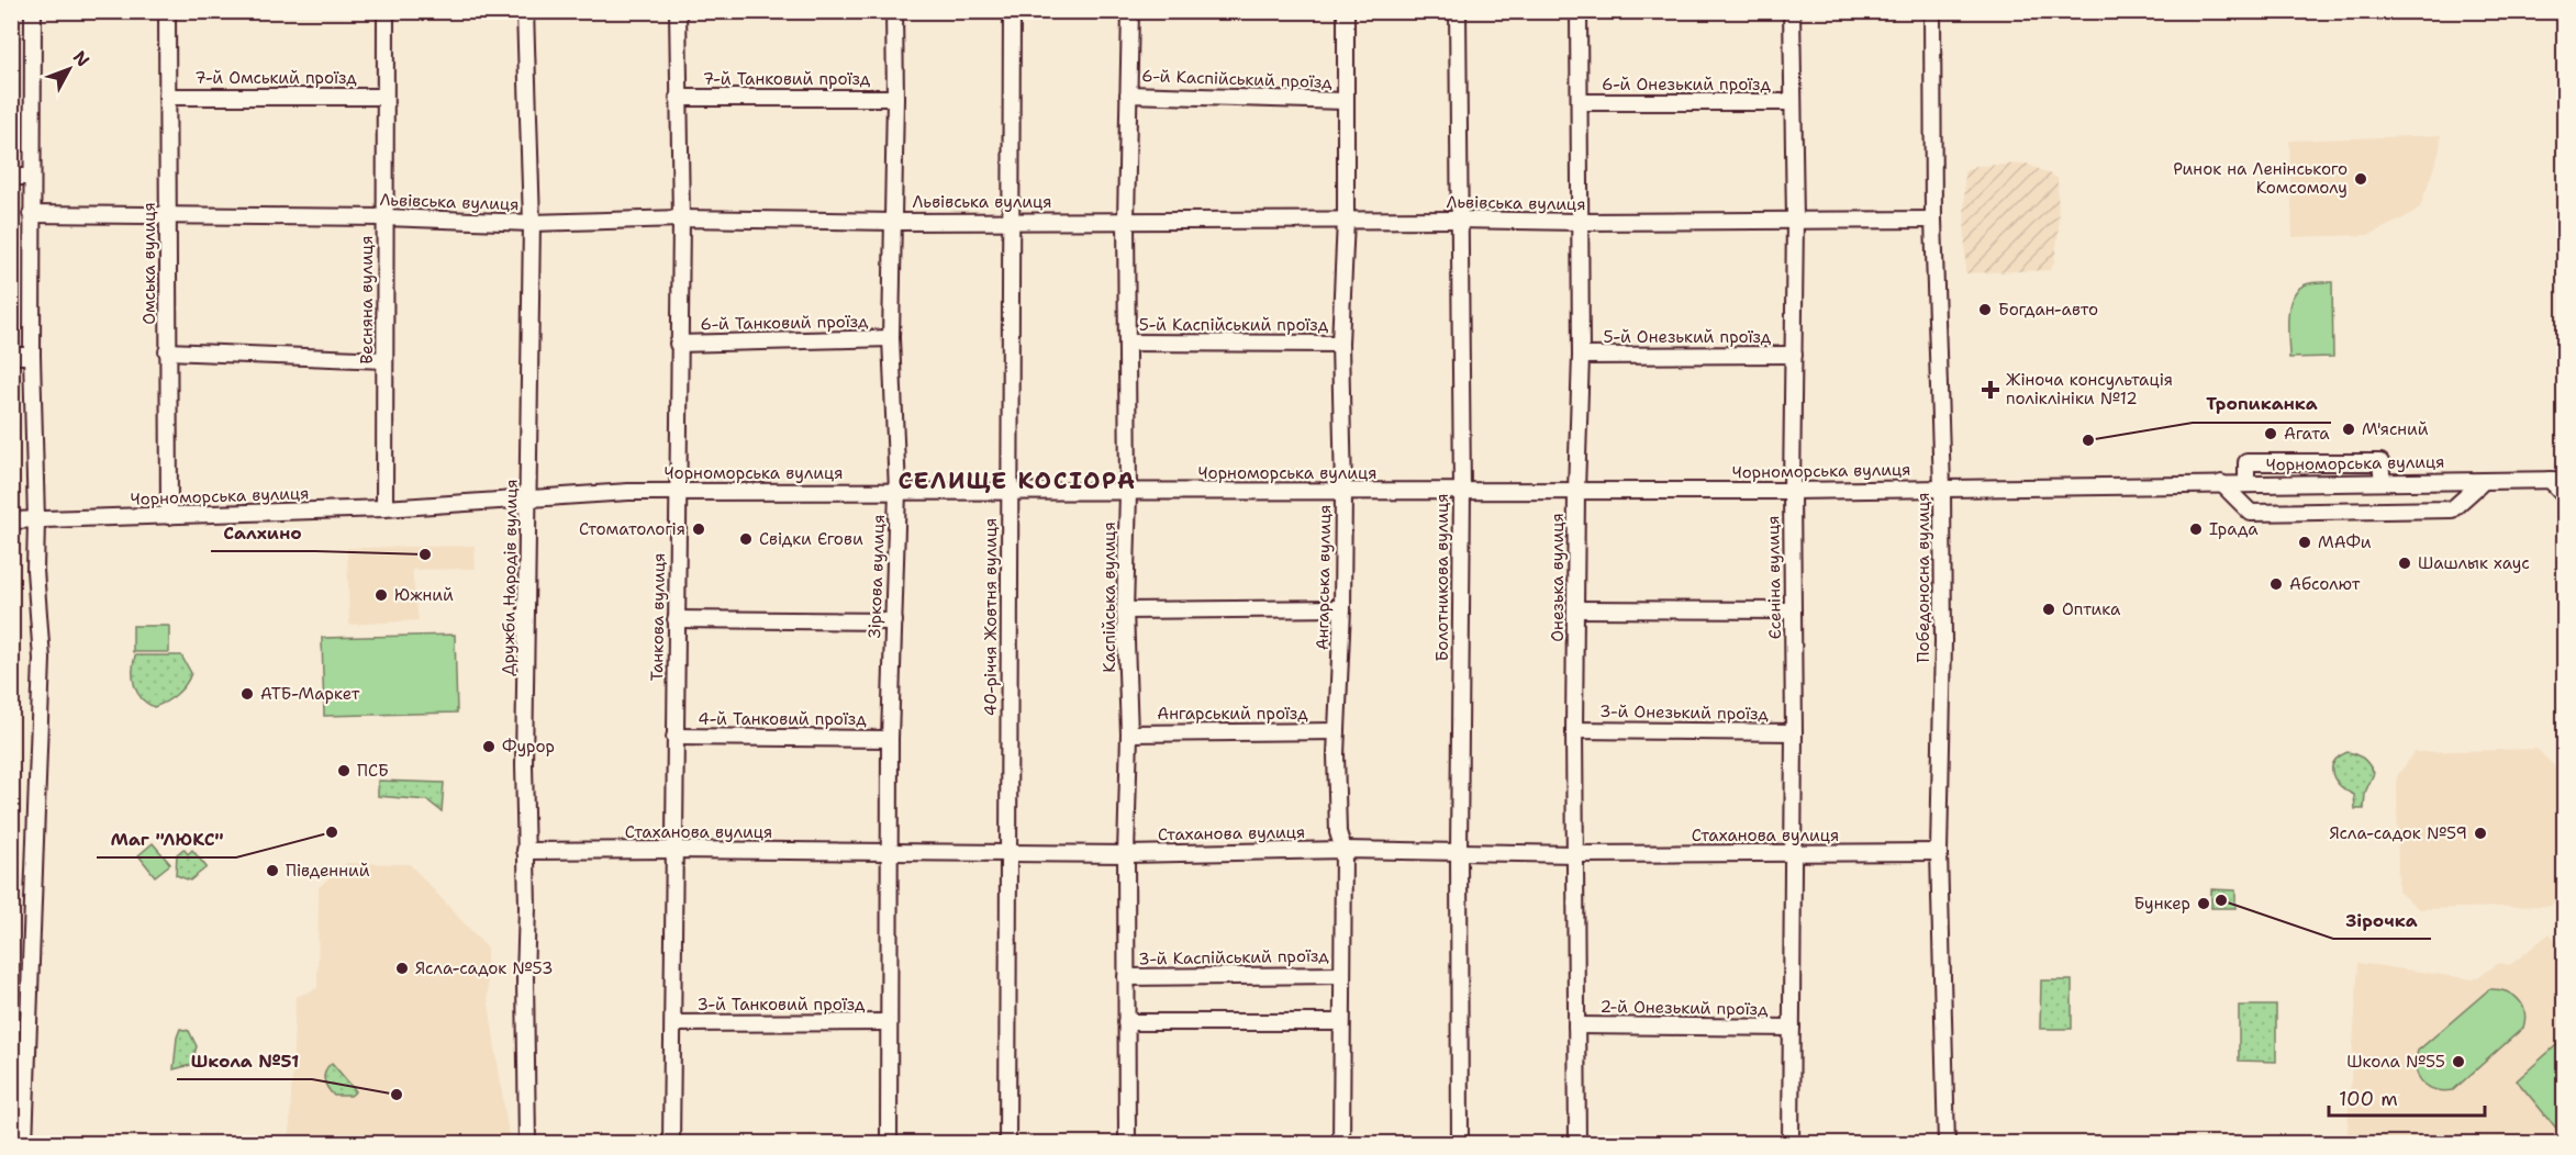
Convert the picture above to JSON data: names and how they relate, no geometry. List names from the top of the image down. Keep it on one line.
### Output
{"streets":{"street":["7-й Омський проїзд","7-й Танковий проїзд","6-й Каспійський проїзд","6-й Онезький проїзд","Львівська вулиця","Омська вулиця","Весняна вулиця","6-й Танковий проїзд","5-й Каспійський проїзд","5-й Онезький проїзд","Чорноморська вулиця","Зіркова вулиця","Дружби Народів вулиця","Ангарська вулиця","Болотникова вулиця","Онезька вулиця","Єсеніна вулиця","Победоносна вулиця","Каспійська вулиця","Танкова вулиця","40-річчя Жовтня вулиця","3-й Онезький проїзд","Ангарський проїзд","4-й Танковий проїзд","Стаханова вулиця","3-й Каспійський проїзд","3-й Танковий проїзд","2-й Онезький проїзд"]},"crossings":[["7-й Омський проїзд","Омська вулиця"],["7-й Омський проїзд","Весняна вулиця"],["7-й Танковий проїзд","Зіркова вулиця"],["7-й Танковий проїзд","Танкова вулиця"],["6-й Каспійський проїзд","Ангарська вулиця"],["6-й Каспійський проїзд","Каспійська вулиця"],["6-й Онезький проїзд","Онезька вулиця"],["6-й Онезький проїзд","Єсеніна вулиця"],["Львівська вулиця","Омська вулиця"],["Львівська вулиця","Весняна вулиця"],["Львівська вулиця","Зіркова вулиця"],["Львівська вулиця","Дружби Народів вулиця"],["Львівська вулиця","Ангарська вулиця"],["Львівська вулиця","Болотникова вулиця"],["Львівська вулиця","Онезька вулиця"],["Львівська вулиця","Єсеніна вулиця"],["Львівська вулиця","Победоносна вулиця"],["Львівська вулиця","Каспійська вулиця"],["Львівська вулиця","Танкова вулиця"],["Львівська вулиця","40-річчя Жовтня вулиця"],["Омська вулиця","Чорноморська вулиця"],["Весняна вулиця","Чорноморська вулиця"],["6-й Танковий проїзд","Зіркова вулиця"],["6-й Танковий проїзд","Танкова вулиця"],["5-й Каспійський проїзд","Ангарська вулиця"],["5-й Каспійський проїзд","Каспійська вулиця"],["5-й Онезький проїзд","Онезька вулиця"],["5-й Онезький проїзд","Єсеніна вулиця"],["Чорноморська вулиця","Зіркова вулиця"],["Чорноморська вулиця","Дружби Народів вулиця"],["Чорноморська вулиця","Ангарська вулиця"],["Чорноморська вулиця","Болотникова вулиця"],["Чорноморська вулиця","Онезька вулиця"],["Чорноморська вулиця","Єсеніна вулиця"],["Чорноморська вулиця","Победоносна вулиця"],["Чорноморська вулиця","Каспійська вулиця"],["Чорноморська вулиця","Танкова вулиця"],["Чорноморська вулиця","40-річчя Жовтня вулиця"],["Зіркова вулиця","4-й Танковий проїзд"],["Зіркова вулиця","Стаханова вулиця"],["Зіркова вулиця","3-й Танковий проїзд"],["Дружби Народів вулиця","Стаханова вулиця"],["Ангарська вулиця","Ангарський проїзд"],["Ангарська вулиця","Стаханова вулиця"],["Ангарська вулиця","3-й Каспійський проїзд"],["Болотникова вулиця","Стаханова вулиця"],["Онезька вулиця","3-й Онезький проїзд"],["Онезька вулиця","Стаханова вулиця"],["Онезька вулиця","2-й Онезький проїзд"],["Єсеніна вулиця","3-й Онезький проїзд"],["Єсеніна вулиця","Стаханова вулиця"],["Єсеніна вулиця","2-й Онезький проїзд"],["Победоносна вулиця","Стаханова вулиця"],["Каспійська вулиця","Ангарський проїзд"],["Каспійська вулиця","Стаханова вулиця"],["Каспійська вулиця","3-й Каспійський проїзд"],["Танкова вулиця","4-й Танковий проїзд"],["Танкова вулиця","Стаханова вулиця"],["Танкова вулиця","3-й Танковий проїзд"],["40-річчя Жовтня вулиця","Стаханова вулиця"]],"districts":["СЕЛИЩЕ КОСІОРА"],"places":{"other":["Ринок на Ленінського Комсомолу","Богдан-авто","М'ясний","Агата","Тропиканка","Стоматологія","Ірада","Свідки Єгови","МАФи","Салхино","Шашлык хаус","Абсолют","Южний","Оптика","АТБ-Маркет","Фурор","ПСБ","Маг \"ЛЮКС\"","Ясла-садок №59","Південний","Зірочка","Бункер","Ясла-садок №53","Школа №55","Школа №51"],"health":["Жіноча консультація поліклініки №12"]},"scale_bar":"100 m","north":"top right"}
